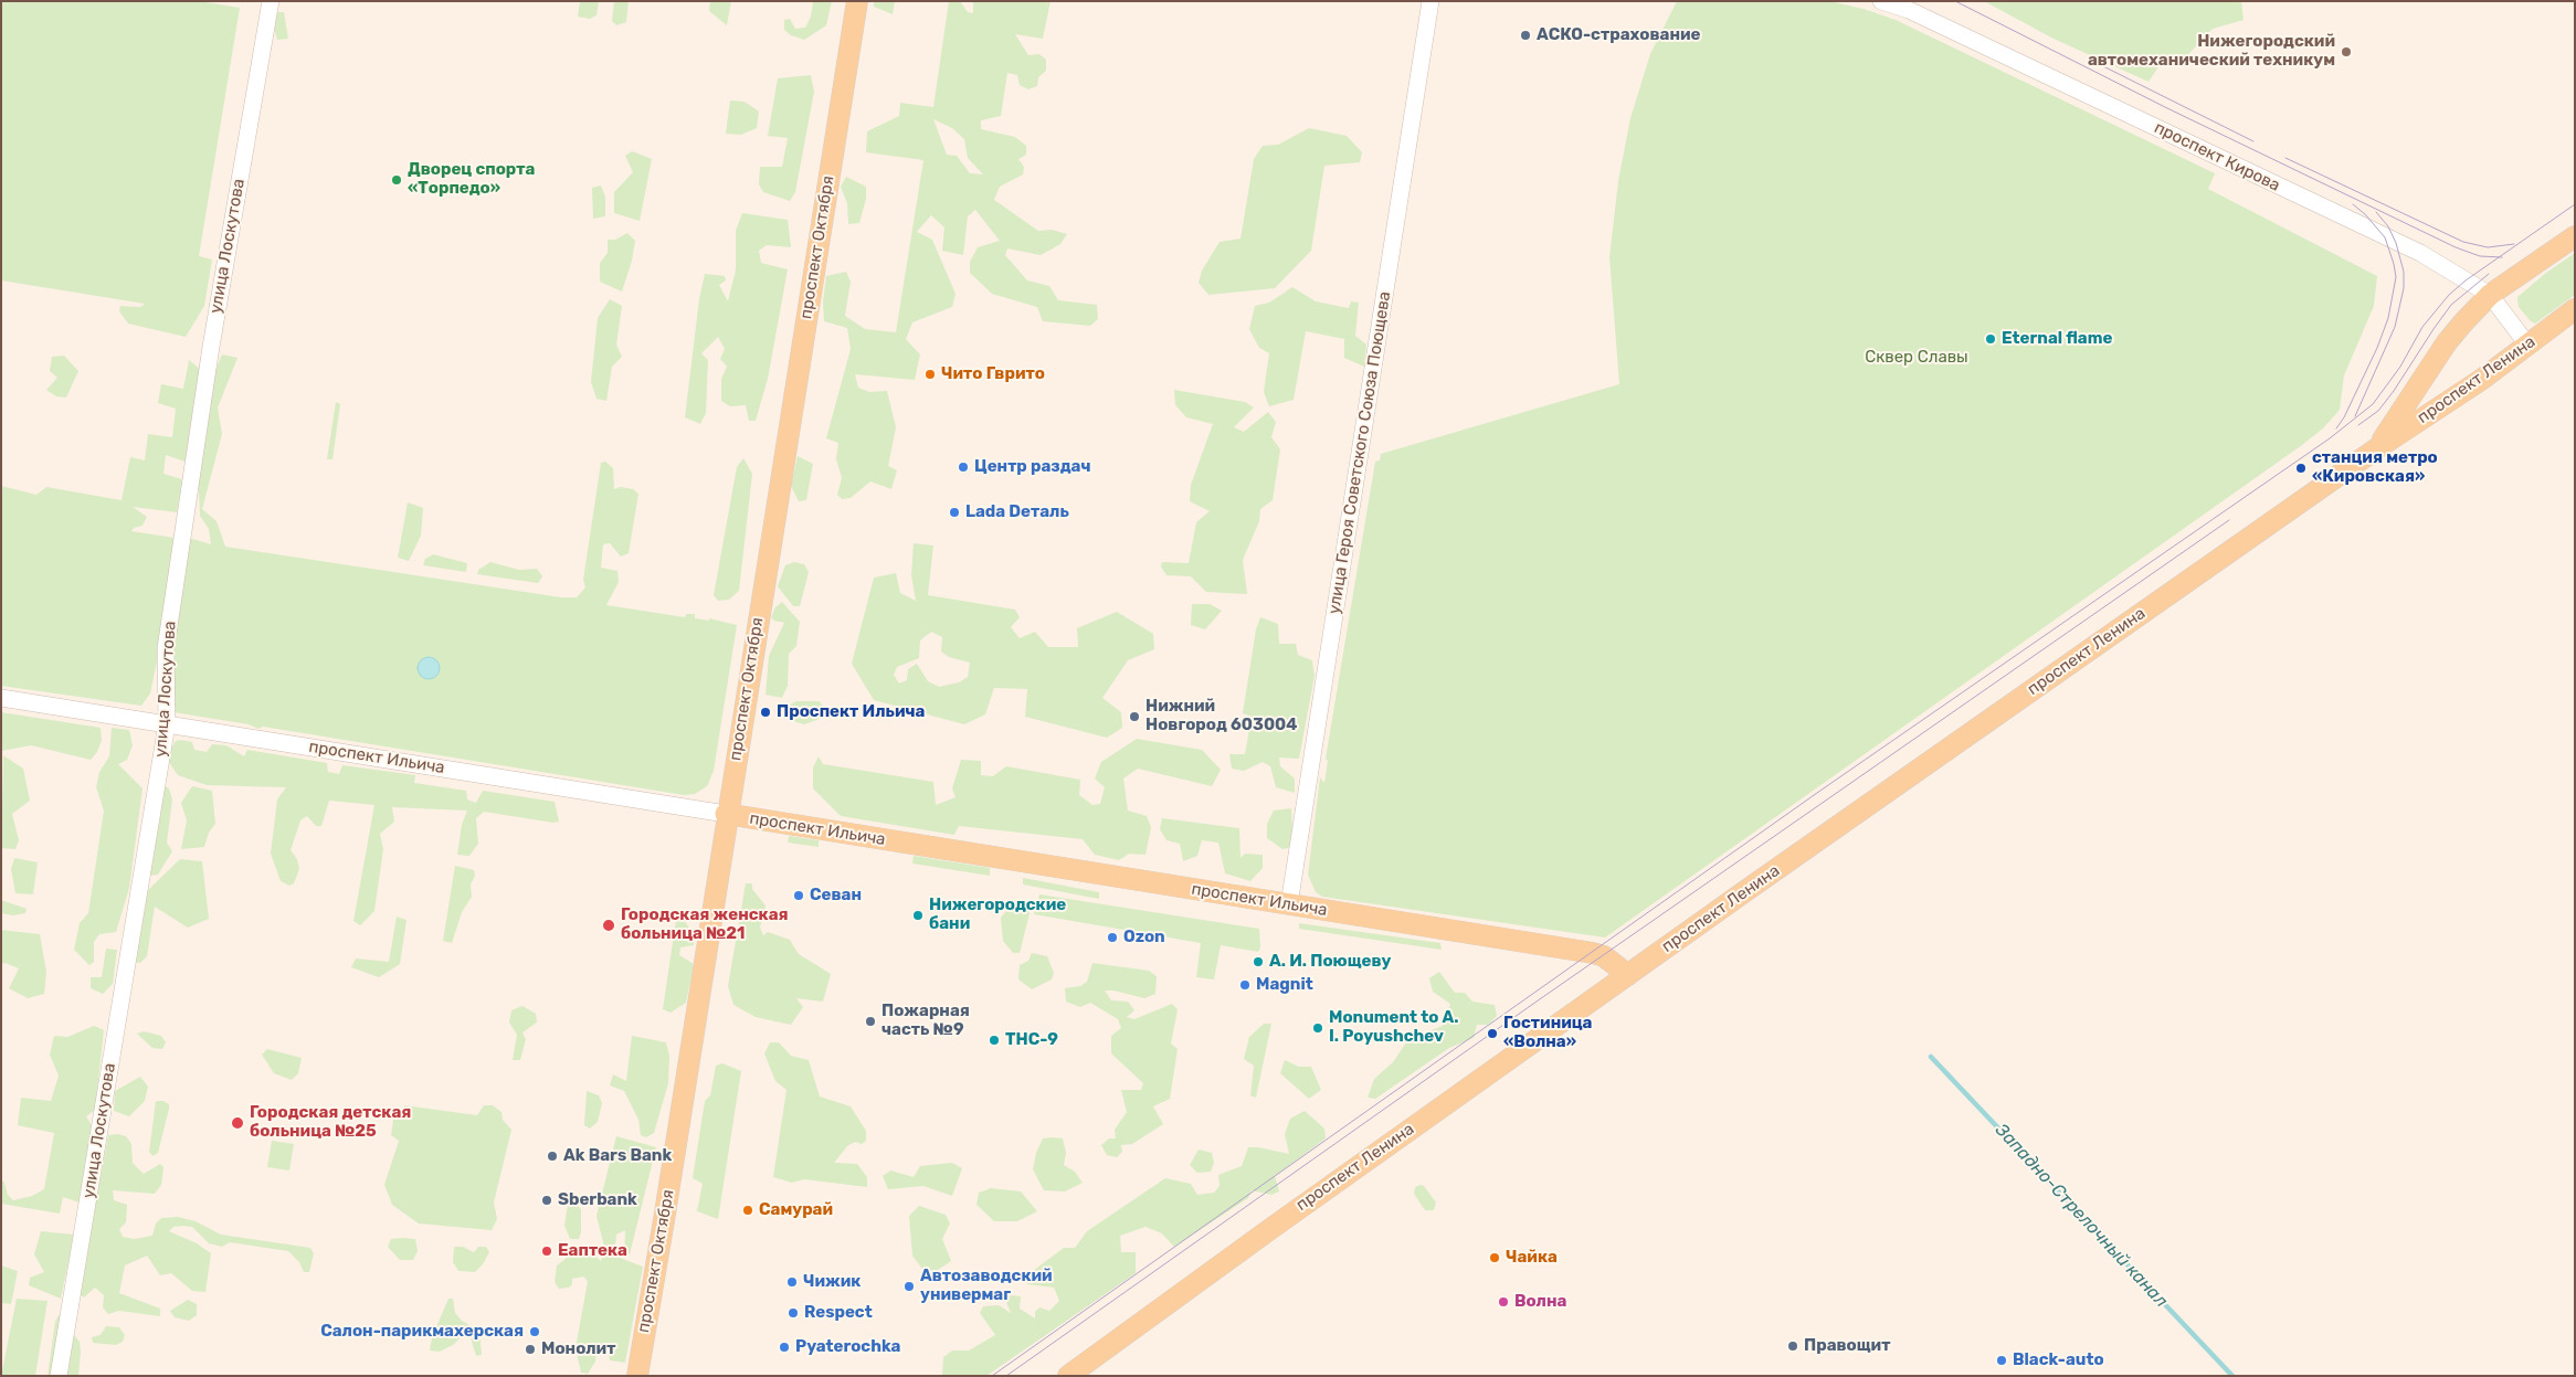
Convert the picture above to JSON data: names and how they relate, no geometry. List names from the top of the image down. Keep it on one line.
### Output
{"streets":{"main road":["проспект Октября","проспект Ленина","проспект Ильича"],"street":["проспект Кирова","улица Лоскутова","улица Героя Советского Союза Поющева"]},"crossings":[["проспект Кирова","проспект Ленина"],["улица Лоскутова","проспект Ильича"],["проспект Октября","проспект Ильича"],["проспект Ленина","проспект Ильича"],["улица Героя Советского Союза Поющева","проспект Ильича"]],"water":["Западно-Стрелочный канал"],"parks":["Сквер Славы"],"places":["АСКО-страхование","Нижегородский автомеханический техникум","Дворец спорта «Торпедо»","Eternal flame","Чито Гврито","Центр раздач","станция метро «Кировская»","Lada Dеталь","Проспект Ильича","Нижний Новгород 603004","Севан","Нижегородские бани","Городская женская больница №21","Ozon","А. И. Поющеву","Magnit","Пожарная часть №9","Monument to A. I. Poyushchev","Гостиница «Волна»","ТНС-9","Городская детская больница №25","Ak Bars Bank","Sberbank","Самурай","Еаптека","Чайка","Чижик","Автозаводский универмаг","Волна","Respect","Салон-парикмахерская","Правощит","Pyaterochka","Монолит","Black-auto"]}
